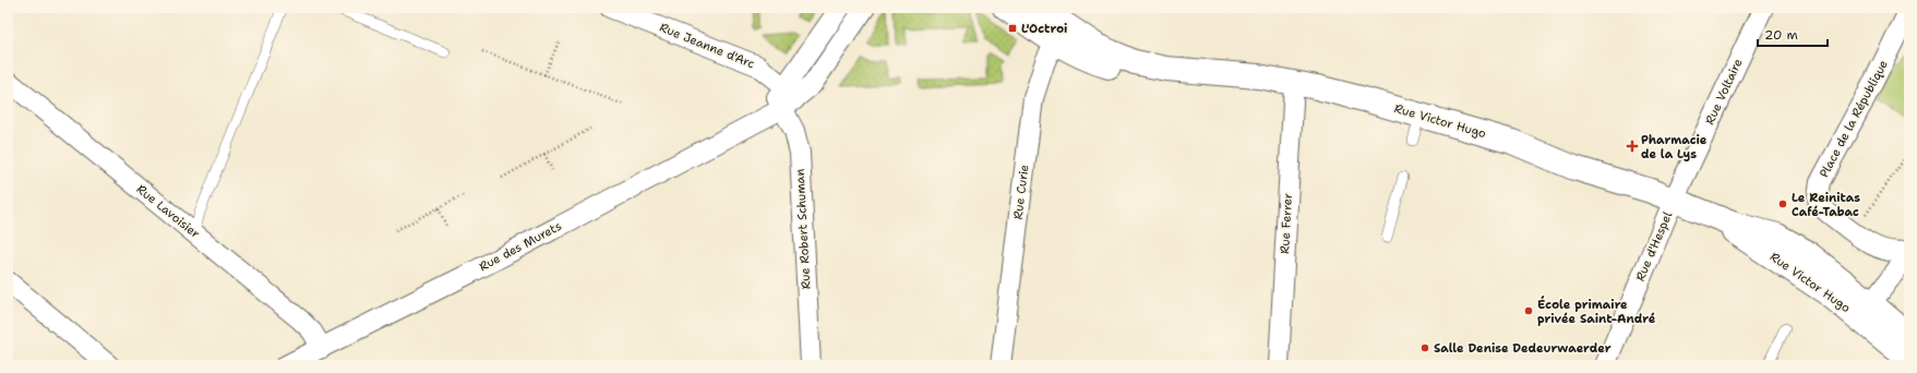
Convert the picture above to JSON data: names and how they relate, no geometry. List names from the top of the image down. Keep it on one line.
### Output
{"streets":{"main road":["Rue Victor Hugo"],"street":["Rue Jeanne d'Arc","Rue Voltaire","Place de la République","Rue Curie","Rue Lavoisier","Rue Ferrer","Rue Robert Schuman","Rue des Murets","Rue d'Hespel"]},"crossings":[["Rue Jeanne d'Arc","Rue Robert Schuman"],["Rue Jeanne d'Arc","Rue des Murets"],["Rue Voltaire","Rue Victor Hugo"],["Rue Voltaire","Rue d'Hespel"],["Rue Victor Hugo","Rue Curie"],["Rue Victor Hugo","Rue Ferrer"],["Rue Victor Hugo","Rue d'Hespel"],["Rue Lavoisier","Rue des Murets"],["Rue Robert Schuman","Rue des Murets"]],"places":{"transit":["L'Octroi"],"health":["Pharmacie de la Lys"],"other":["Le Reinitas Café-Tabac","École primaire privée Saint-André","Salle Denise Dedeurwaerder"]},"scale_bar":"20 m"}
